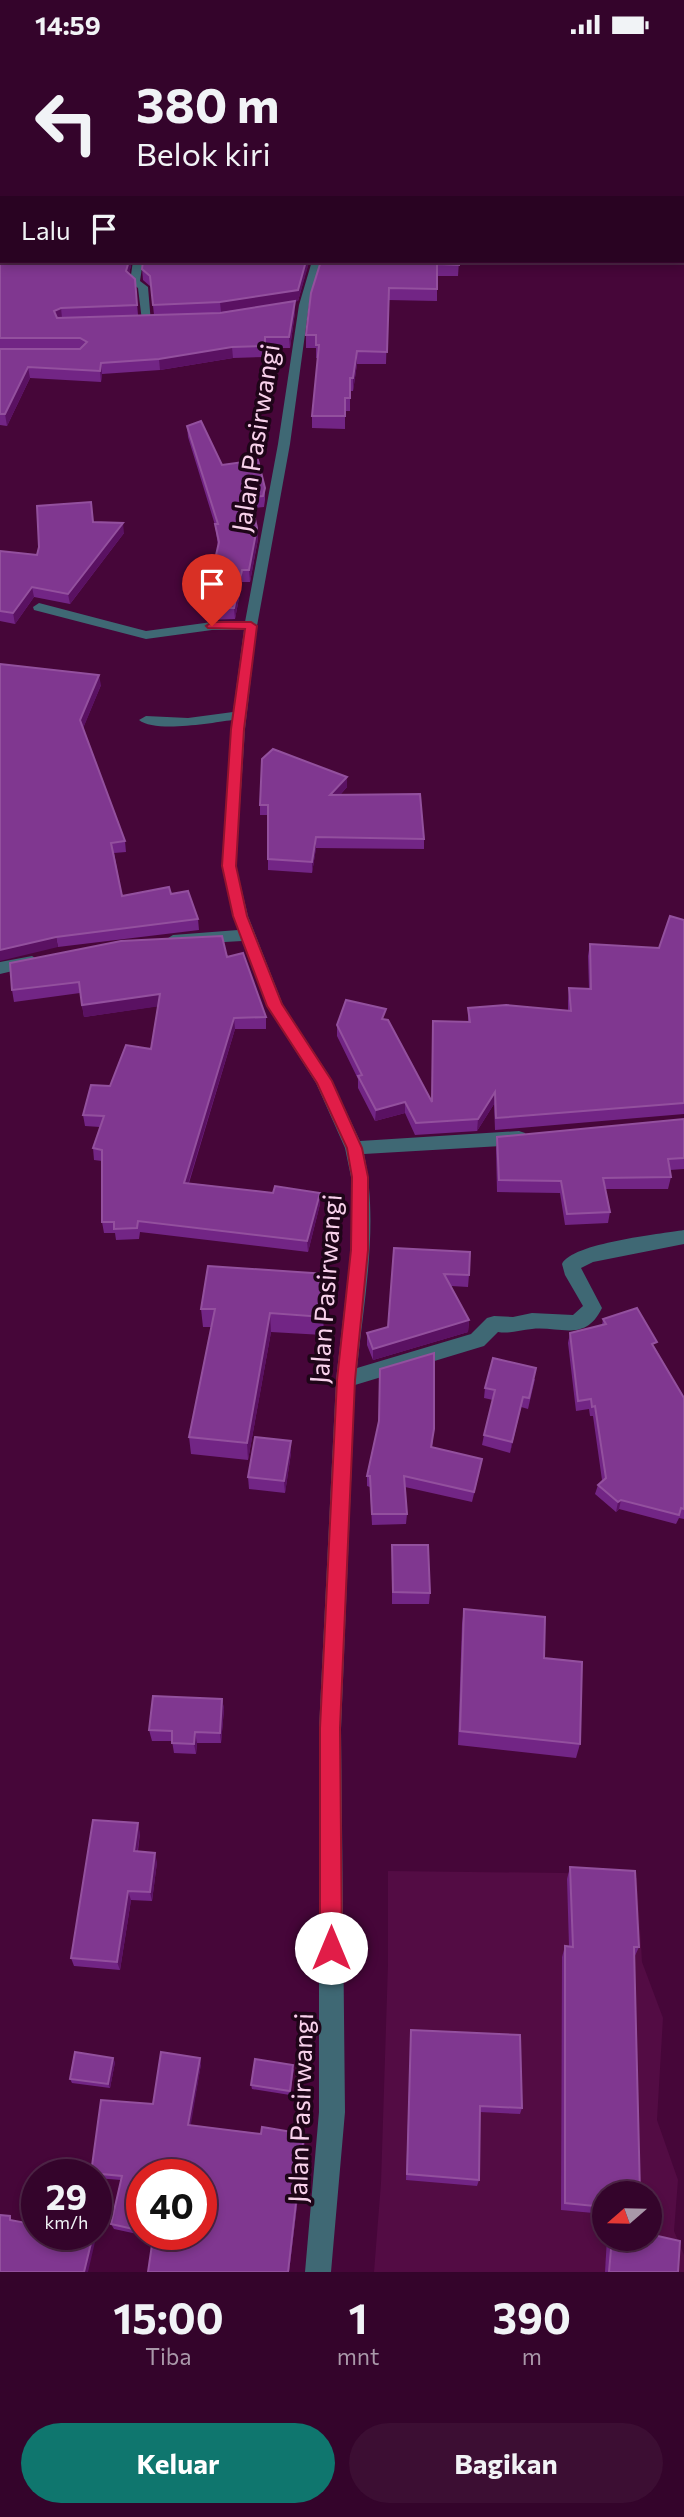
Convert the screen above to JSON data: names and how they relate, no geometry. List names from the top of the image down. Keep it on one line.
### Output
{"streets":{"street":["Jalan Pasirwangi"]},"north":"left","page":{"status":"14:59","turn":["380 m","Belok kiri"],"then":"Lalu","speed":"29 km/h","limit":"40","eta":["15:00","Tiba","1","mnt","390","m"],"buttons":["Keluar","Bagikan"]}}
